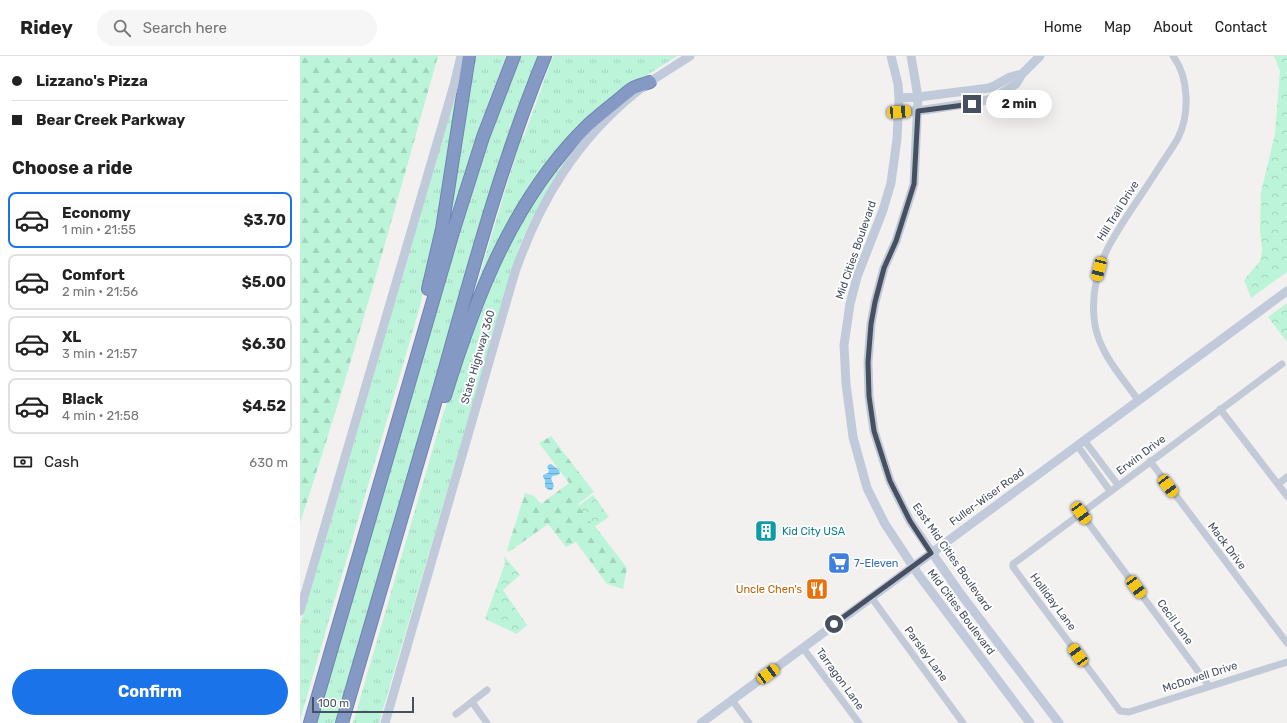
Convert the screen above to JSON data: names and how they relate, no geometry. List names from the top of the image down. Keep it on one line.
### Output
{"streets":{"main road":["Mid Cities Boulevard","State Highway 360","Fuller-Wiser Road","East Mid Cities Boulevard"],"street":["Hill Trail Drive","Erwin Drive","Mack Drive","Holliday Lane","Cecil Lane","Parsley Lane","McDowell Drive","Tarragon Lane"]},"crossings":[["Hill Trail Drive","Fuller-Wiser Road"],["Mid Cities Boulevard","Fuller-Wiser Road"],["Erwin Drive","Mack Drive"],["Erwin Drive","Holliday Lane"],["Erwin Drive","Cecil Lane"],["Fuller-Wiser Road","East Mid Cities Boulevard"],["Fuller-Wiser Road","Parsley Lane"],["Fuller-Wiser Road","Tarragon Lane"],["Holliday Lane","McDowell Drive"],["Cecil Lane","McDowell Drive"]],"places":{"building":["Kid City USA"],"supermarket":["7-Eleven"],"restaurant":["Uncle Chen's"]},"scale_bar":"100 m","page":{"header":"Ridey","search":"Search here","nav":["Home","Map","About","Contact"],"banner":["Lizzano's Pizza","Bear Creek Parkway"],"bubble":"2 min","heading":"Choose a ride","list":[{"name":"Economy","note":"1 min · 21:55","value":"$3.70"},{"name":"Comfort","note":"2 min · 21:56","value":"$5.00"},{"name":"XL","note":"3 min · 21:57","value":"$6.30"},{"name":"Black","note":"4 min · 21:58","value":"$4.52"}],"pay":["Cash","630 m"],"buttons":"Confirm","scale":"100 m"}}
